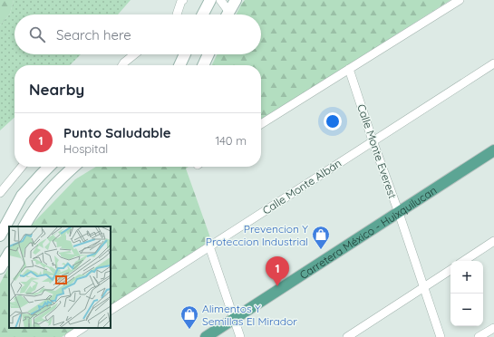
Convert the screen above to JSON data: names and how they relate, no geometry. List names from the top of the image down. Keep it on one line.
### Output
{"streets":{"main road":["Carretera México - Huixquilucan"],"street":["Calle Monte Everest","Calle Monte Albán"]},"crossings":[["Calle Monte Everest","Calle Monte Albán"],["Calle Monte Everest","Carretera México - Huixquilucan"]],"places":{"shop":["Prevencion Y Proteccion Industrial","Alimentos Y Semillas El Mirador"]},"page":{"search":"Search here","heading":"Nearby","list":[{"mark":"1","name":"Punto Saludable","note":"Hospital","value":"140 m"}],"pins":"1","map_buttons":["+","−"]}}
